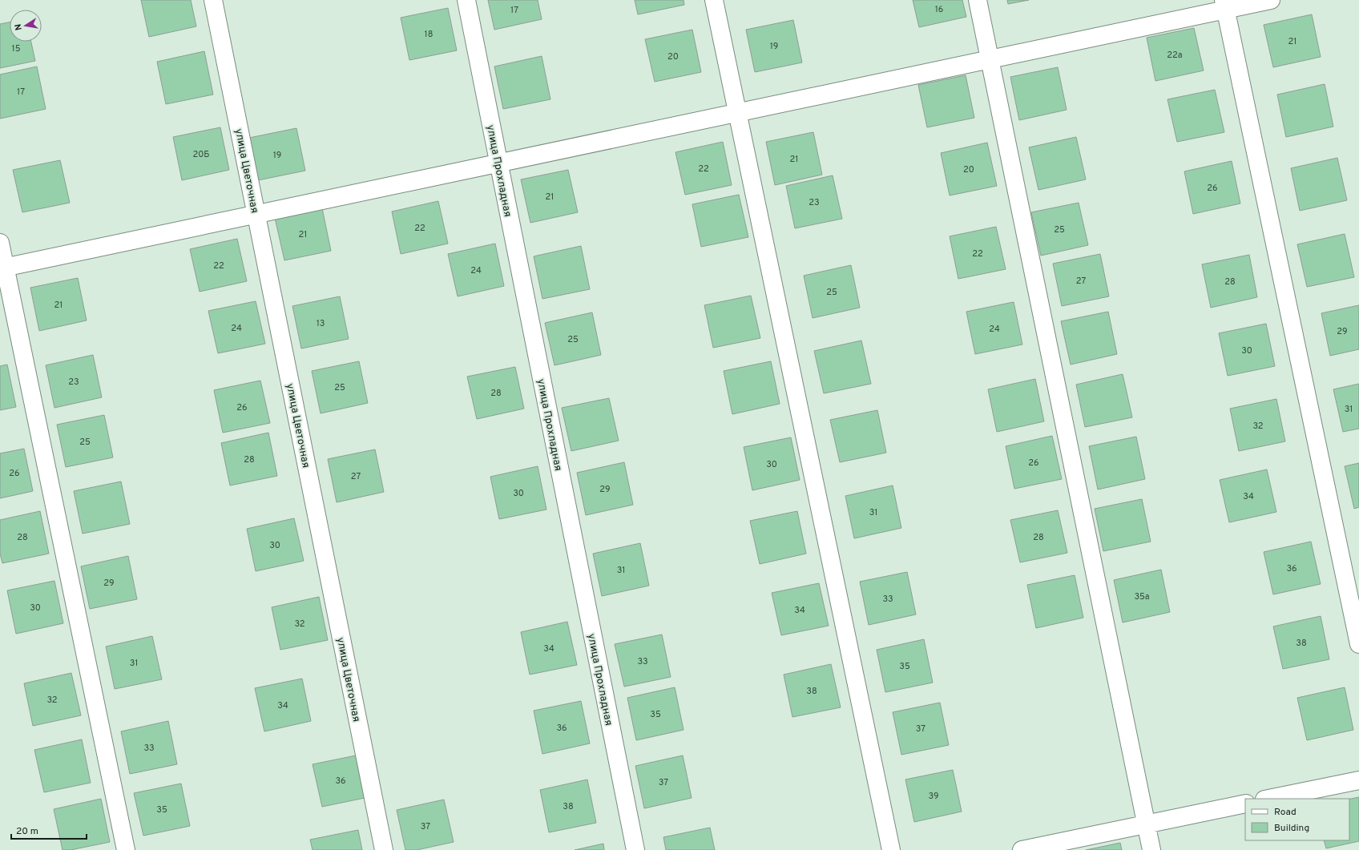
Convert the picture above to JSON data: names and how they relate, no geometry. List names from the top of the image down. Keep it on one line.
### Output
{"streets":{"street":["улица Цветочная","улица Прохладная"]},"house_numbers":["16","17","18","21","19","15","22а","20","17","20Б","19","21","22","20","26","21","23","22","25","21","22","22","24","27","28","25","21","13","24","24","29","25","30","23","25","28","26","31","32","25","28","26","30","26","27","29","30","34","31","28","28","30","36","31","29","35а","33","30","34","32","38","34","33","31","35","38","32","34","35","36","37","33","36","37","39","38","35","37"],"legend":["Road","Building"],"scale_bar":"20 m","north":"left"}
